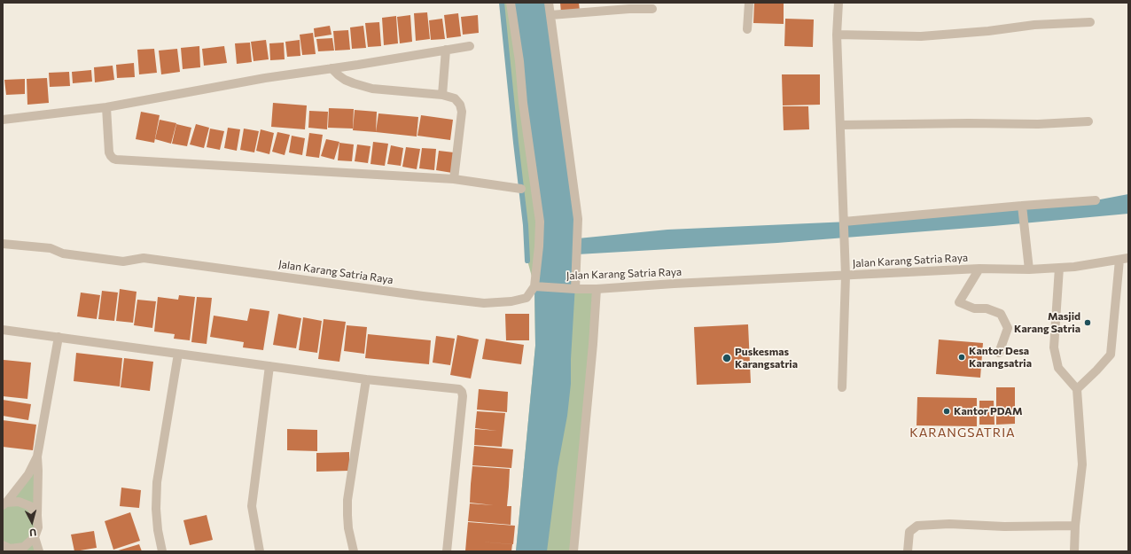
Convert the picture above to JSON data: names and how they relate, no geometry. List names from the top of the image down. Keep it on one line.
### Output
{"streets":{"street":["Jalan Karang Satria Raya"]},"districts":["KARANGSATRIA"],"places":["Masjid Karang Satria","Kantor Desa Karangsatria","Puskesmas Karangsatria","Kantor PDAM"],"north":"bottom"}
